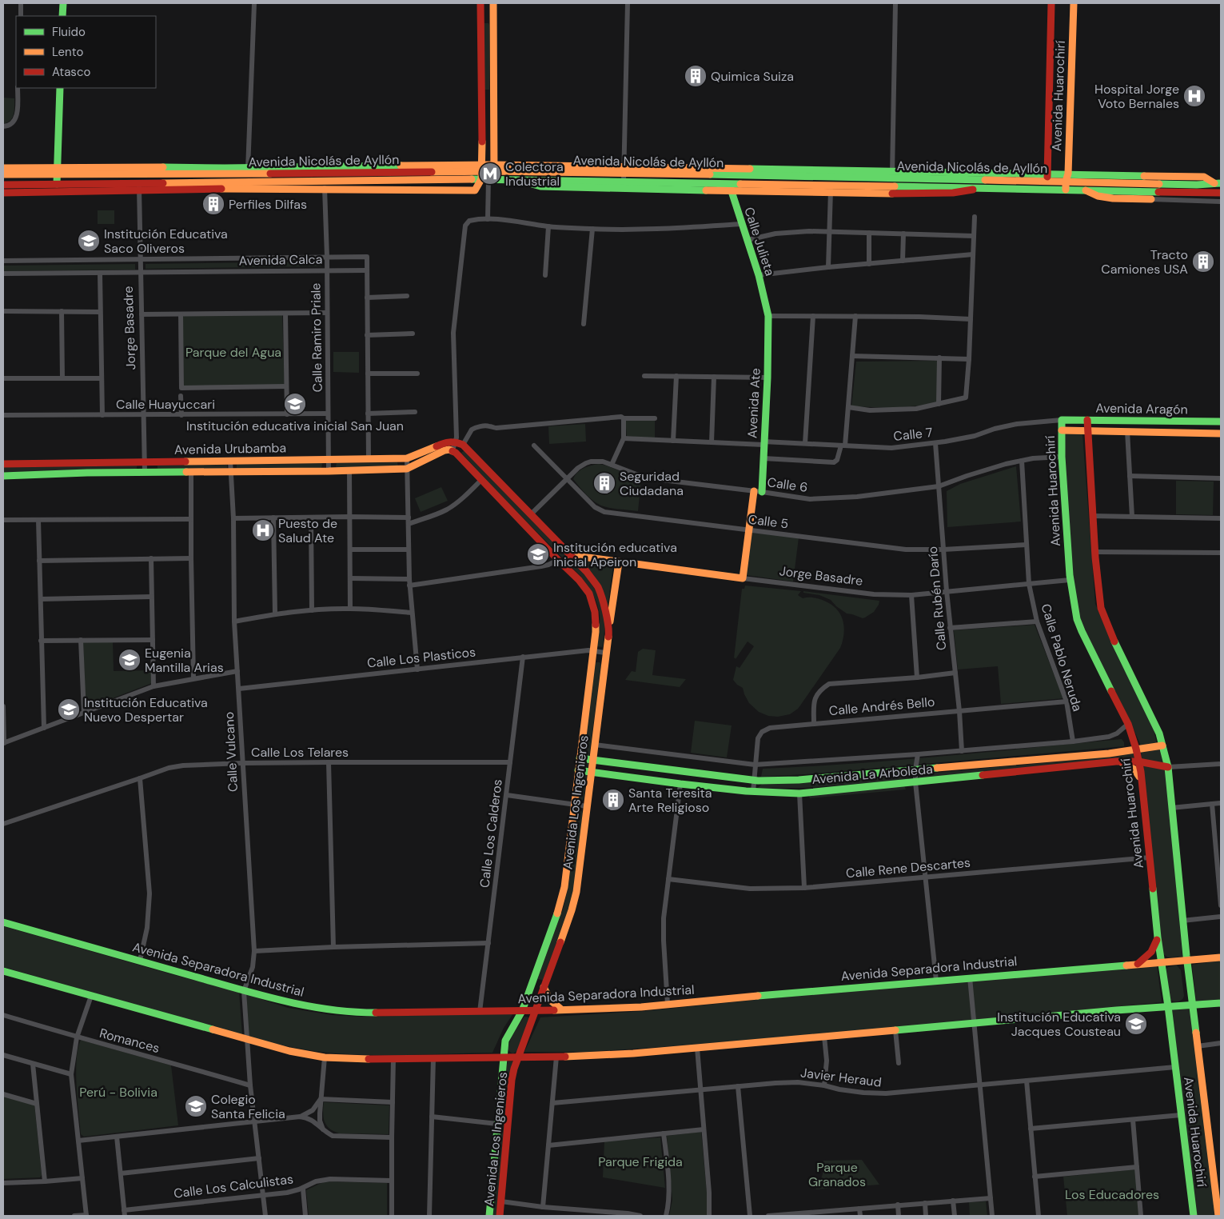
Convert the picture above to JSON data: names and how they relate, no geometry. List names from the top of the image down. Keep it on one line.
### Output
{"streets":{"main road":["Avenida Huarochirí","Avenida Nicolás de Ayllón","Calle Julieta","Jorge Basadre","Avenida Ate","Avenida Aragón","Avenida Urubamba","Avenida La Arboleda","Avenida Los Ingenieros","Avenida Separadora Industrial"],"street":["Avenida Calca","Calle Ramiro Priale","Calle Huayuccari","Calle 7","Calle 6","Calle 5","Calle Rubén Darío","Calle Los Plasticos","Calle Pablo Neruda","Calle Andrés Bello","Calle Vulcano","Calle Los Telares","Calle Los Calderos","Calle Rene Descartes","Romances","Javier Heraud","Calle Los Calculistas"]},"crossings":[["Avenida Huarochirí","Avenida Nicolás de Ayllón"],["Avenida Huarochirí","Jorge Basadre"],["Avenida Huarochirí","Avenida Aragón"],["Avenida Huarochirí","Calle 7"],["Avenida Huarochirí","Calle 6"],["Avenida Huarochirí","Avenida La Arboleda"],["Avenida Huarochirí","Calle Rene Descartes"],["Avenida Huarochirí","Avenida Separadora Industrial"],["Avenida Huarochirí","Javier Heraud"],["Avenida Nicolás de Ayllón","Calle Julieta"],["Avenida Nicolás de Ayllón","Jorge Basadre"],["Avenida Nicolás de Ayllón","Calle Ramiro Priale"],["Calle Julieta","Avenida Ate"],["Avenida Calca","Jorge Basadre"],["Avenida Calca","Calle Ramiro Priale"],["Jorge Basadre","Calle Huayuccari"],["Jorge Basadre","Avenida Urubamba"],["Jorge Basadre","Calle Rubén Darío"],["Jorge Basadre","Calle Pablo Neruda"],["Jorge Basadre","Avenida Los Ingenieros"],["Calle Ramiro Priale","Calle Huayuccari"],["Calle Ramiro Priale","Avenida Urubamba"],["Avenida Ate","Calle 7"],["Avenida Ate","Calle 6"],["Avenida Aragón","Calle 7"],["Calle 7","Calle Rubén Darío"],["Avenida Urubamba","Calle Vulcano"],["Avenida Urubamba","Avenida Los Ingenieros"],["Calle 6","Calle 5"],["Calle 6","Calle Rubén Darío"],["Calle 6","Calle Pablo Neruda"],["Calle 6","Avenida Los Ingenieros"],["Calle 5","Calle Rubén Darío"],["Calle 5","Calle Pablo Neruda"],["Calle Rubén Darío","Calle Andrés Bello"],["Calle Rubén Darío","Avenida La Arboleda"],["Calle Los Plasticos","Calle Vulcano"],["Calle Los Plasticos","Avenida Los Ingenieros"],["Calle Los Plasticos","Calle Los Calderos"],["Calle Pablo Neruda","Calle Andrés Bello"],["Calle Pablo Neruda","Avenida La Arboleda"],["Calle Andrés Bello","Avenida La Arboleda"],["Calle Vulcano","Calle Los Telares"],["Calle Vulcano","Avenida Separadora Industrial"],["Calle Vulcano","Romances"],["Calle Vulcano","Calle Los Calculistas"],["Calle Los Telares","Calle Los Calderos"],["Avenida La Arboleda","Avenida Los Ingenieros"],["Avenida Los Ingenieros","Avenida Separadora Industrial"],["Calle Los Calderos","Avenida Separadora Industrial"]],"parks":["Parque del Agua","Perú - Bolivia","Parque Frigida","Parque Granados","Los Educadores"],"places":{"building":["Quimica Suiza","Perfiles Dilfas","Tracto Camiones USA","Seguridad Ciudadana","Santa Teresita Arte Religioso"],"hospital":["Hospital Jorge Voto Bernales","Puesto de Salud Ate"],"metro station":["Colectora Industrial"],"school or university":["Institución Educativa Saco Oliveros","Institución educativa inicial San Juan","Institución educativa inicial Apeiron","Eugenia Mantilla Arias","Institución Educativa Nuevo Despertar","Institución Educativa Jacques Cousteau","Colegio Santa Felicia"]},"legend":["Fluido","Lento","Atasco"]}
